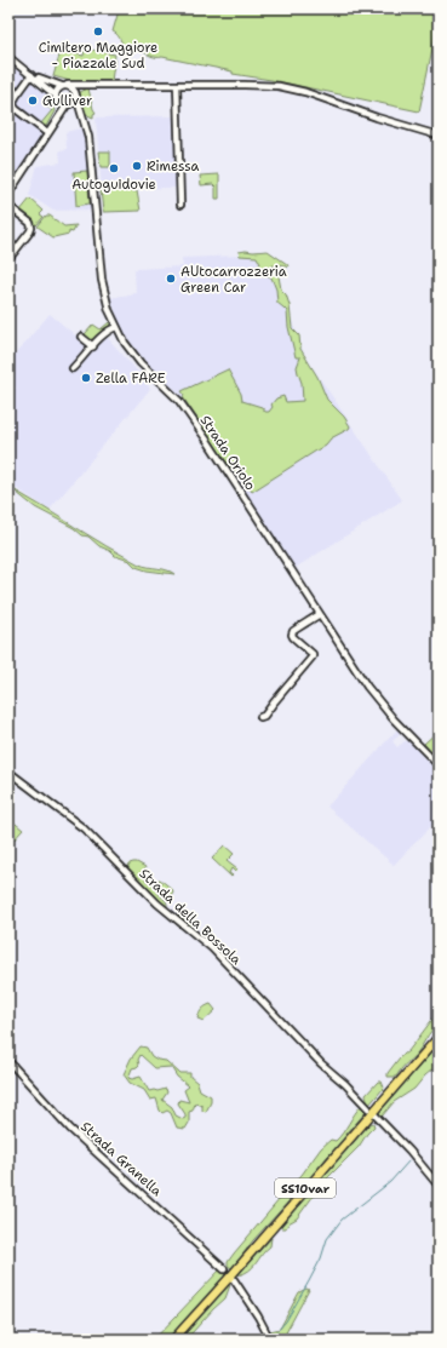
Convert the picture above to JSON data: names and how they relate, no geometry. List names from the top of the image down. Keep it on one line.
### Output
{"streets":{"highway":["SS10var"],"street":["Strada Oriolo","Strada della Bossola","Strada Granella"]},"places":["Cimitero Maggiore - Piazzale Sud","Gulliver","Rimessa","Autoguidovie","AUtocarrozzeria Green Car","Zella FARE"]}
